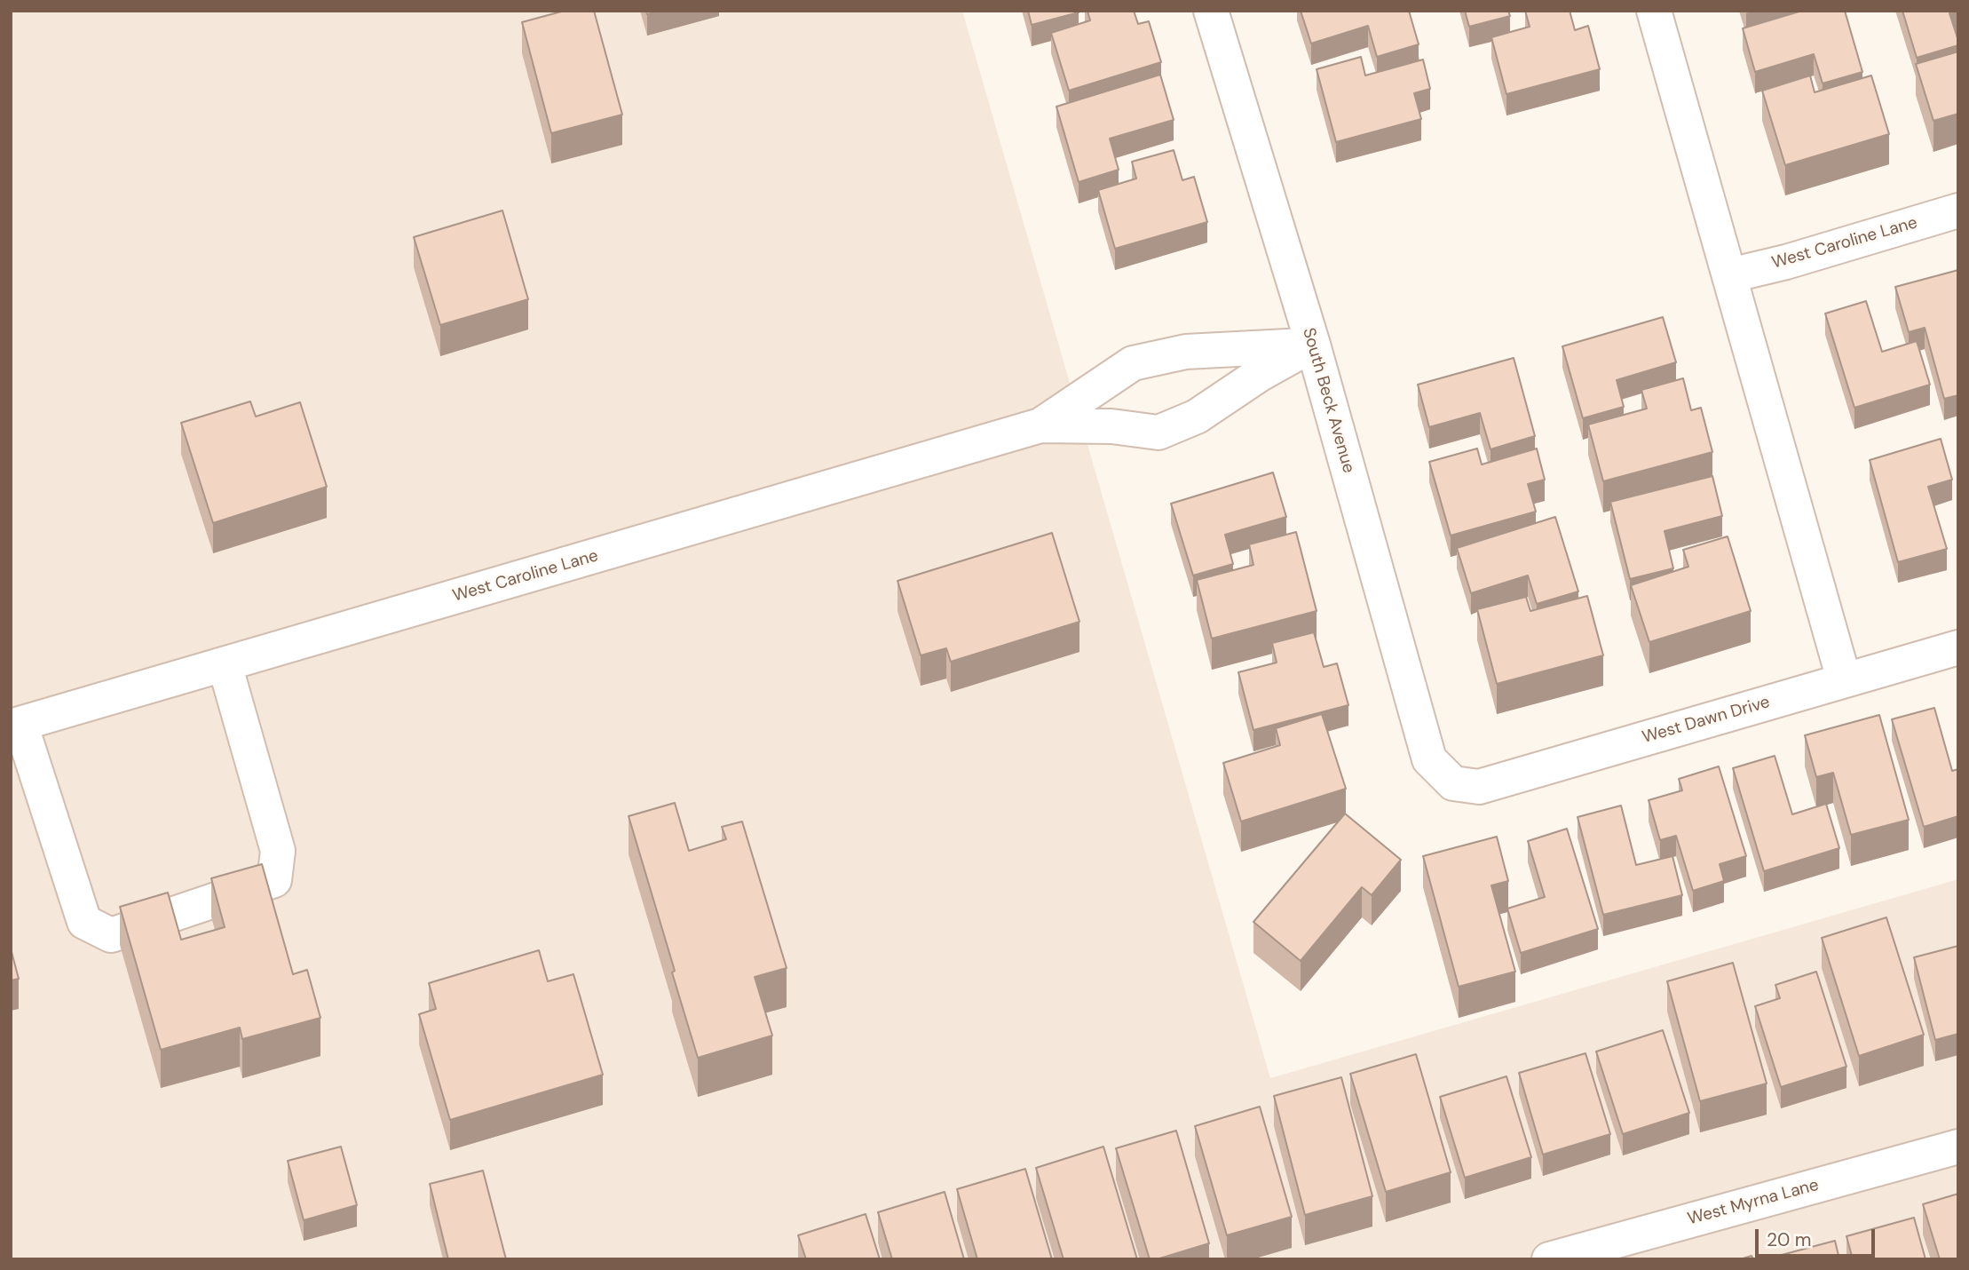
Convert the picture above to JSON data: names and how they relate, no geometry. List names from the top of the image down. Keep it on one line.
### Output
{"streets":{"street":["West Caroline Lane","South Beck Avenue","West Dawn Drive","West Myrna Lane"]},"crossings":[["West Caroline Lane","South Beck Avenue"],["South Beck Avenue","West Dawn Drive"]],"scale_bar":"20 m"}
